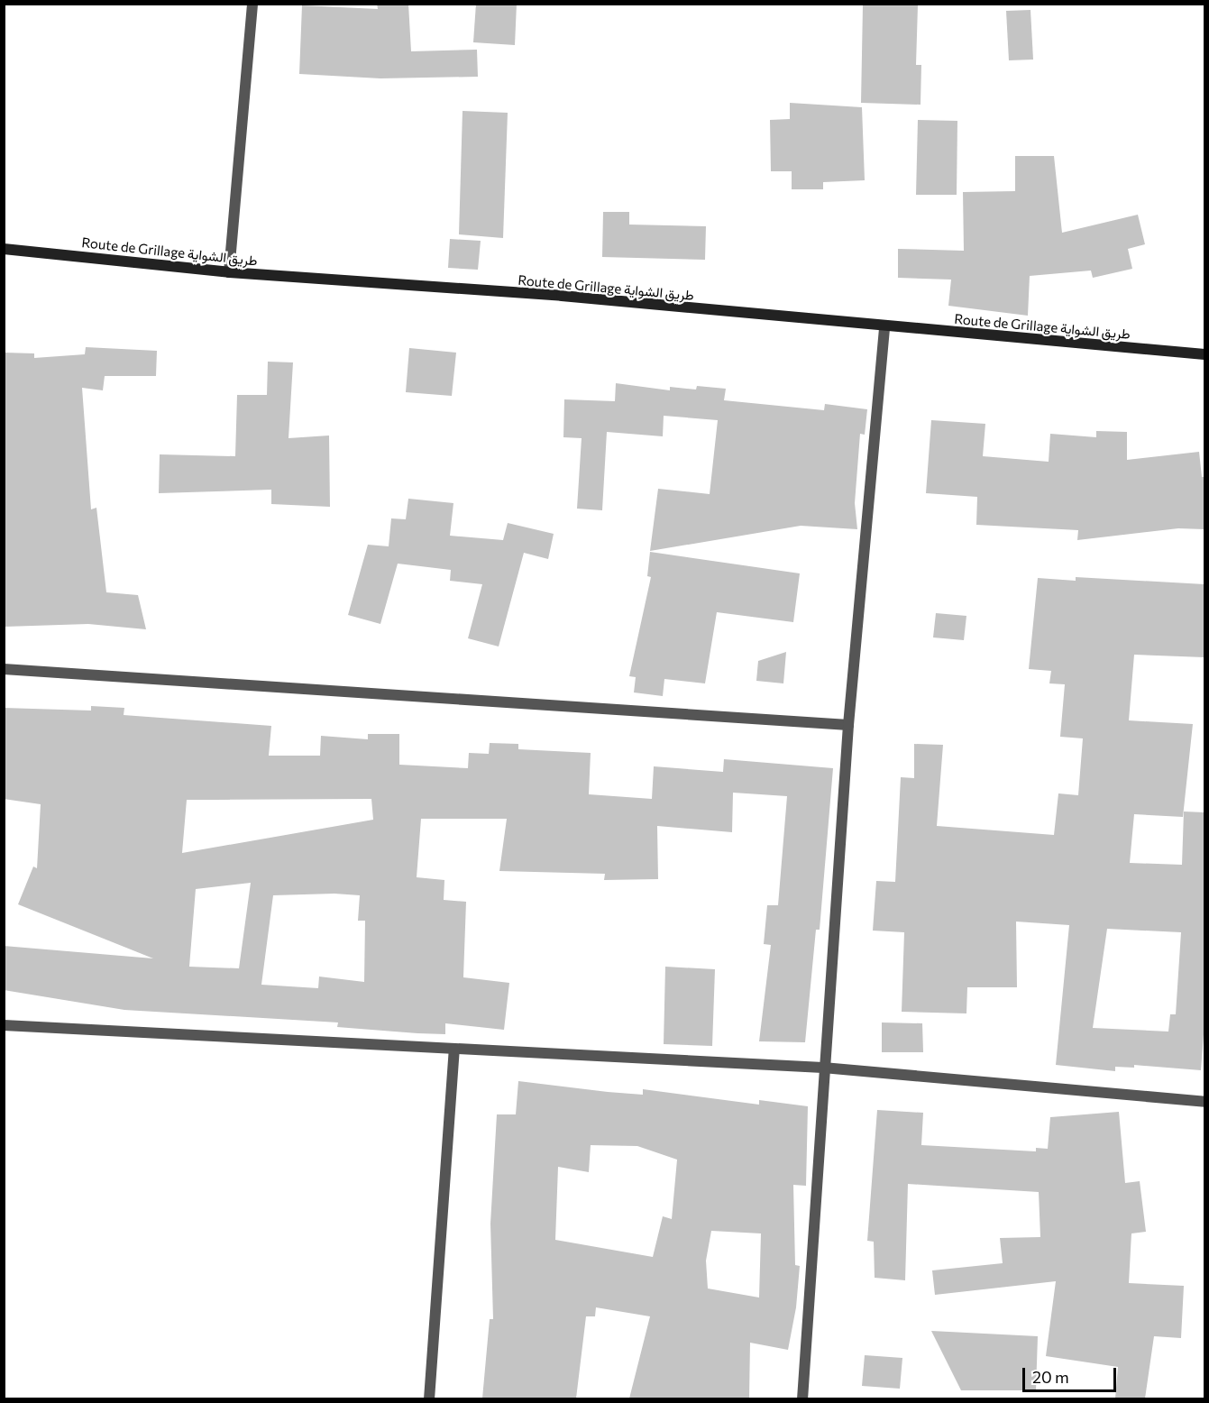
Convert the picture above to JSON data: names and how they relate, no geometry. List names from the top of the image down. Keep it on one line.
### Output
{"streets":{"street":["Route de Grillage طريق الشواية"]},"scale_bar":"20 m"}
